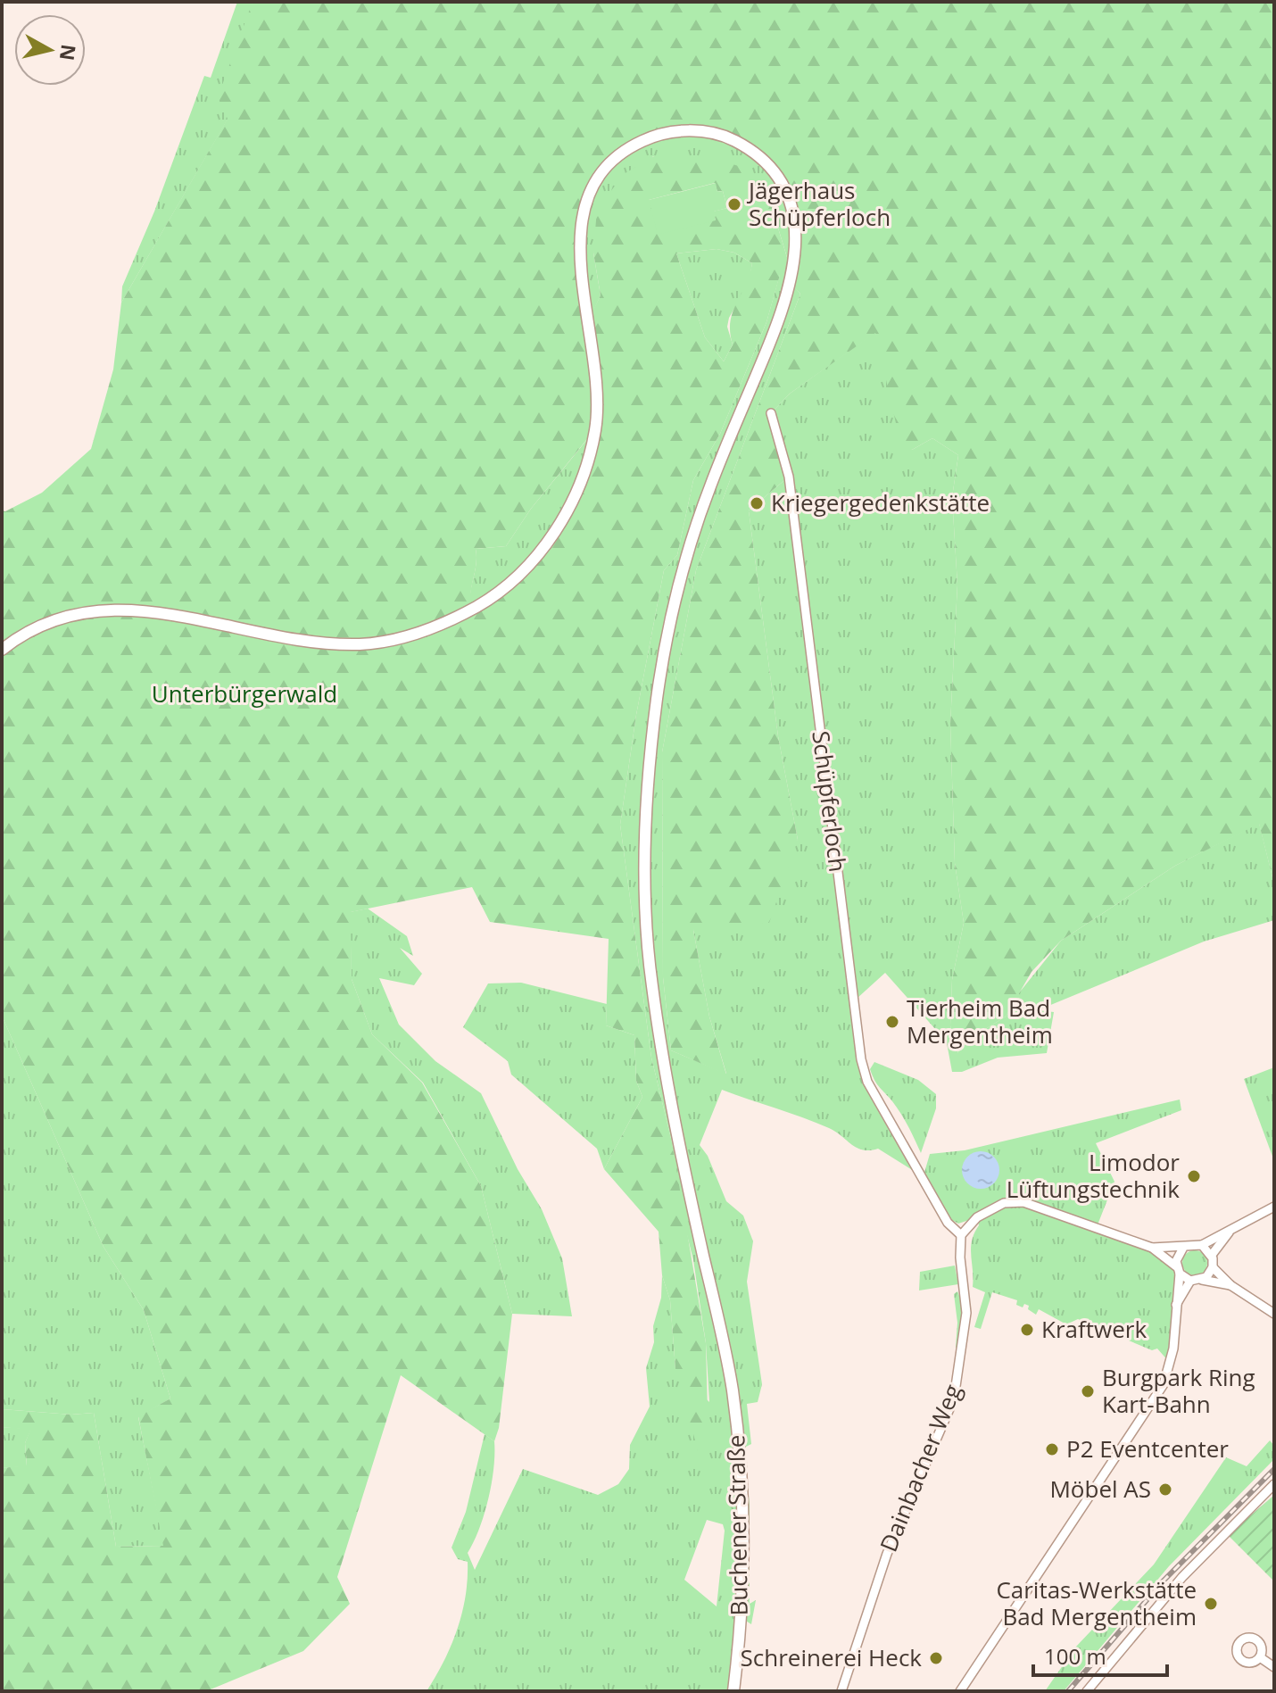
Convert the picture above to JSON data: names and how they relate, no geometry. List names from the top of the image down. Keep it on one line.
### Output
{"streets":{"main road":["Buchener Straße"],"street":["Schüpferloch","Dainbacher Weg"]},"crossings":[["Schüpferloch","Dainbacher Weg"]],"parks":["Unterbürgerwald"],"places":["Jägerhaus Schüpferloch","Kriegergedenkstätte","Tierheim Bad Mergentheim","Limodor Lüftungstechnik","Kraftwerk","Burgpark Ring Kart-Bahn","P2 Eventcenter","Möbel AS","Caritas-Werkstätte Bad Mergentheim","Schreinerei Heck"],"scale_bar":"100 m","north":"right"}
